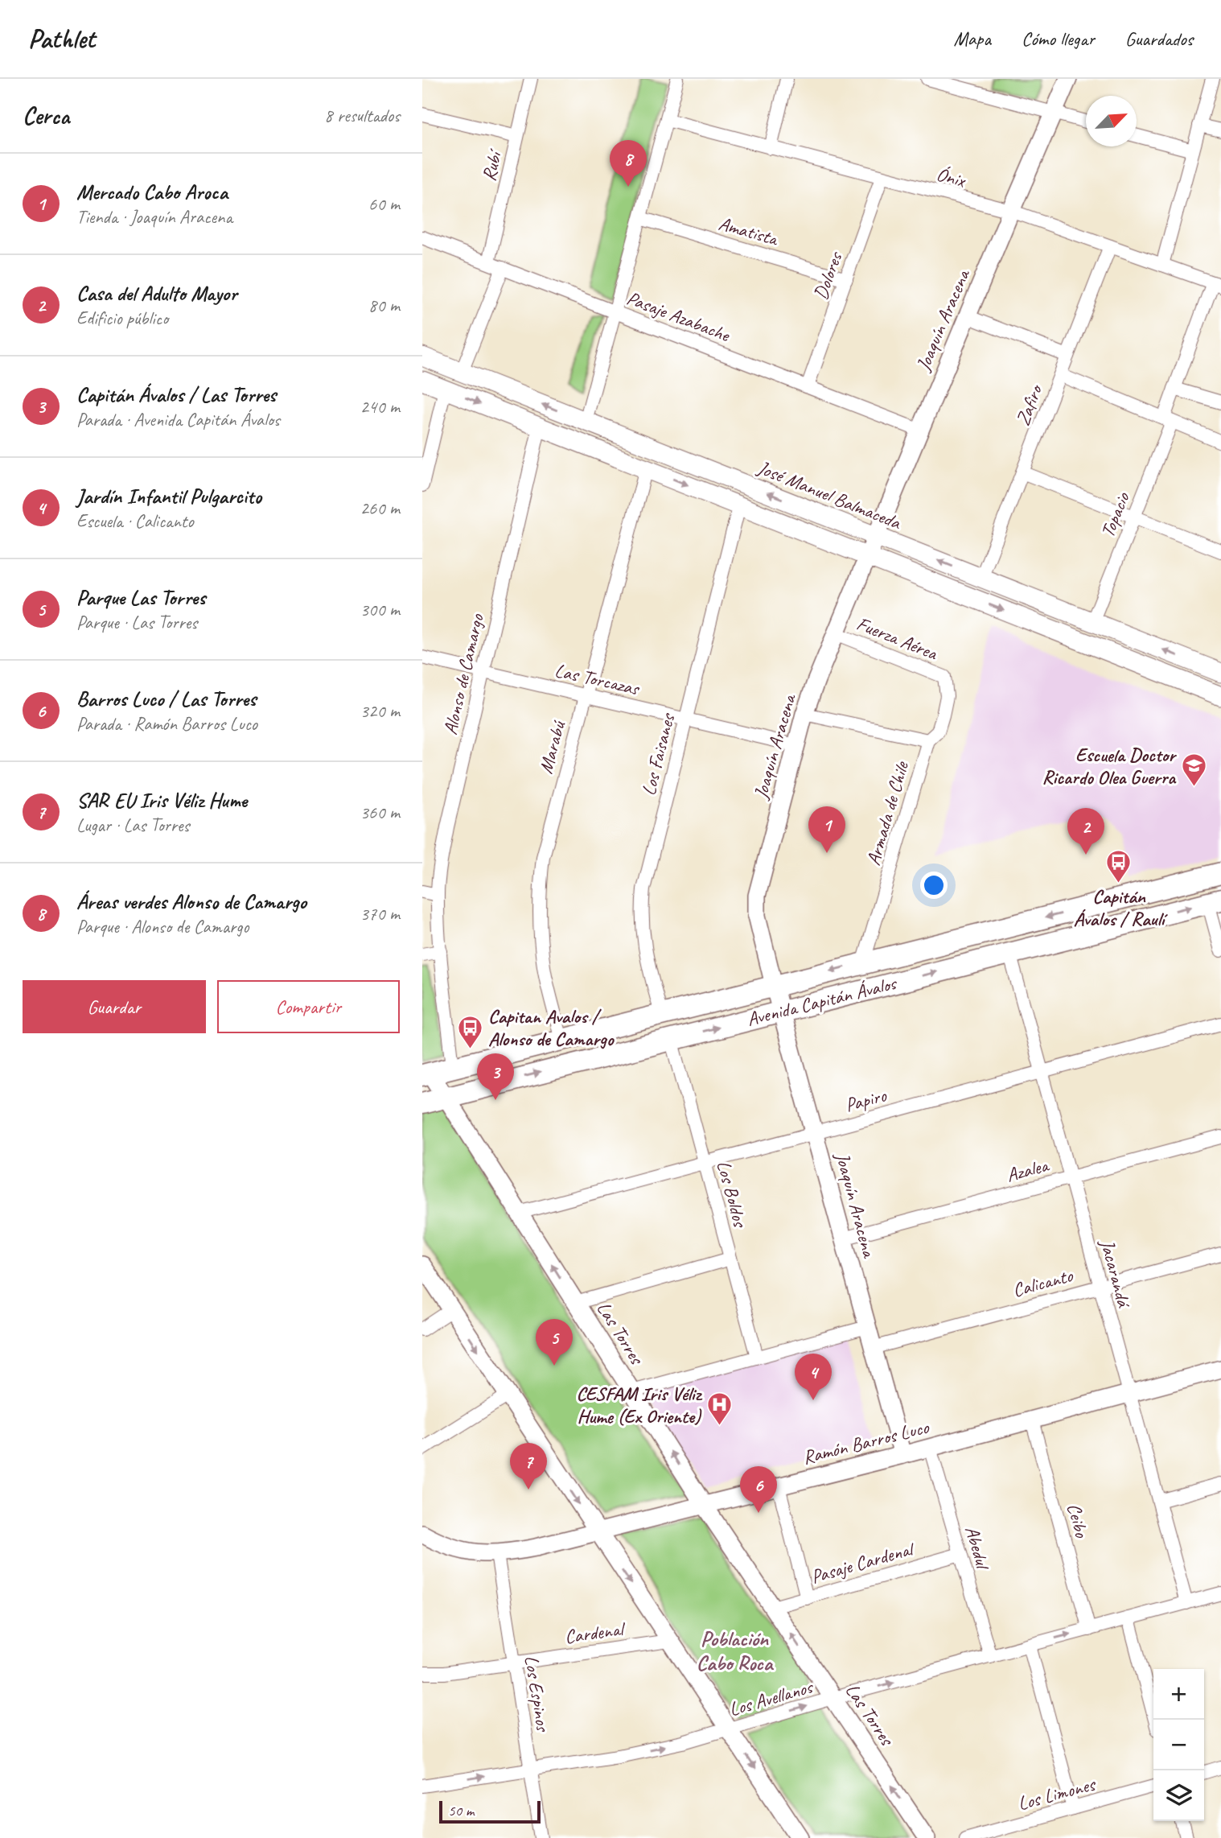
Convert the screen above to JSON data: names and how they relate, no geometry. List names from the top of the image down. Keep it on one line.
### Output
{"streets":{"highway":["Avenida Capitán Ávalos"],"main road":["José Manuel Balmaceda"],"street":["Rubí","Ónix","Amatista","Dolores","Pasaje Azabache","Joaquín Aracena","Zafiro","Topacio","Fuerza Aérea","Alonso de Camargo","Las Torcazas","Marabú","Los Faisanes","Armada de Chile","Papiro","Azalea","Los Boldos","Jacarandá","Calicanto","Las Torres","Ramón Barros Luco","Ceibo","Abedul","Pasaje Cardenal","Cardenal","Los Espinos","Los Avellanos","Los Limones"]},"crossings":[["Rubí","Pasaje Azabache"],["Ónix","Dolores"],["Ónix","Joaquín Aracena"],["Ónix","Zafiro"],["Ónix","Topacio"],["Amatista","Dolores"],["Dolores","Pasaje Azabache"],["Pasaje Azabache","Joaquín Aracena"],["Joaquín Aracena","José Manuel Balmaceda"],["Joaquín Aracena","Fuerza Aérea"],["Joaquín Aracena","Las Torcazas"],["Joaquín Aracena","Avenida Capitán Ávalos"],["Joaquín Aracena","Papiro"],["Joaquín Aracena","Azalea"],["Joaquín Aracena","Calicanto"],["Joaquín Aracena","Ramón Barros Luco"],["Zafiro","José Manuel Balmaceda"],["José Manuel Balmaceda","Topacio"],["Fuerza Aérea","Armada de Chile"],["Alonso de Camargo","Las Torcazas"],["Alonso de Camargo","Avenida Capitán Ávalos"],["Las Torcazas","Marabú"],["Las Torcazas","Los Faisanes"],["Marabú","Avenida Capitán Ávalos"],["Los Faisanes","Avenida Capitán Ávalos"],["Armada de Chile","Avenida Capitán Ávalos"],["Avenida Capitán Ávalos","Los Boldos"],["Avenida Capitán Ávalos","Jacarandá"],["Avenida Capitán Ávalos","Las Torres"],["Papiro","Los Boldos"],["Papiro","Jacarandá"],["Papiro","Las Torres"],["Azalea","Jacarandá"],["Jacarandá","Calicanto"],["Jacarandá","Ramón Barros Luco"],["Jacarandá","Los Avellanos"],["Las Torres","Ramón Barros Luco"],["Las Torres","Pasaje Cardenal"],["Las Torres","Los Avellanos"],["Ramón Barros Luco","Ceibo"],["Ramón Barros Luco","Abedul"],["Ramón Barros Luco","Los Espinos"],["Ceibo","Los Avellanos"],["Abedul","Pasaje Cardenal"],["Abedul","Los Avellanos"],["Cardenal","Los Espinos"],["Los Espinos","Los Avellanos"]],"one_way":["Los Avellanos"],"districts":["Población Cabo Roca"],"places":{"school or university":["Escuela Doctor Ricardo Olea Guerra"],"bus stop":["Capitán Ávalos / Raulí","Capitan Avalos / Alonso de Camargo"],"hospital":["CESFAM Iris Véliz Hume (Ex Oriente)"]},"scale_bar":"50 m","north":"top right","page":{"header":"Pathlet","nav":["Mapa","Cómo llegar","Guardados"],"heading":["Cerca","8 resultados"],"pins":["8","1","2","3","5","4","7","6"],"list":[{"mark":"1","name":"Mercado Cabo Aroca","note":"Tienda · Joaquín Aracena","value":"60 m"},{"mark":"2","name":"Casa del Adulto Mayor","note":"Edificio público","value":"80 m"},{"mark":"3","name":"Capitán Ávalos / Las Torres","note":"Parada · Avenida Capitán Ávalos","value":"240 m"},{"mark":"4","name":"Jardín Infantil Pulgarcito","note":"Escuela · Calicanto","value":"260 m"},{"mark":"5","name":"Parque Las Torres","note":"Parque · Las Torres","value":"300 m"},{"mark":"6","name":"Barros Luco / Las Torres","note":"Parada · Ramón Barros Luco","value":"320 m"},{"mark":"7","name":"SAR EU Iris Véliz Hume","note":"Lugar · Las Torres","value":"360 m"},{"mark":"8","name":"Áreas verdes Alonso de Camargo","note":"Parque · Alonso de Camargo","value":"370 m"}],"buttons":["Guardar","Compartir"],"map_buttons":["+","−"],"scale":"50 m"}}
